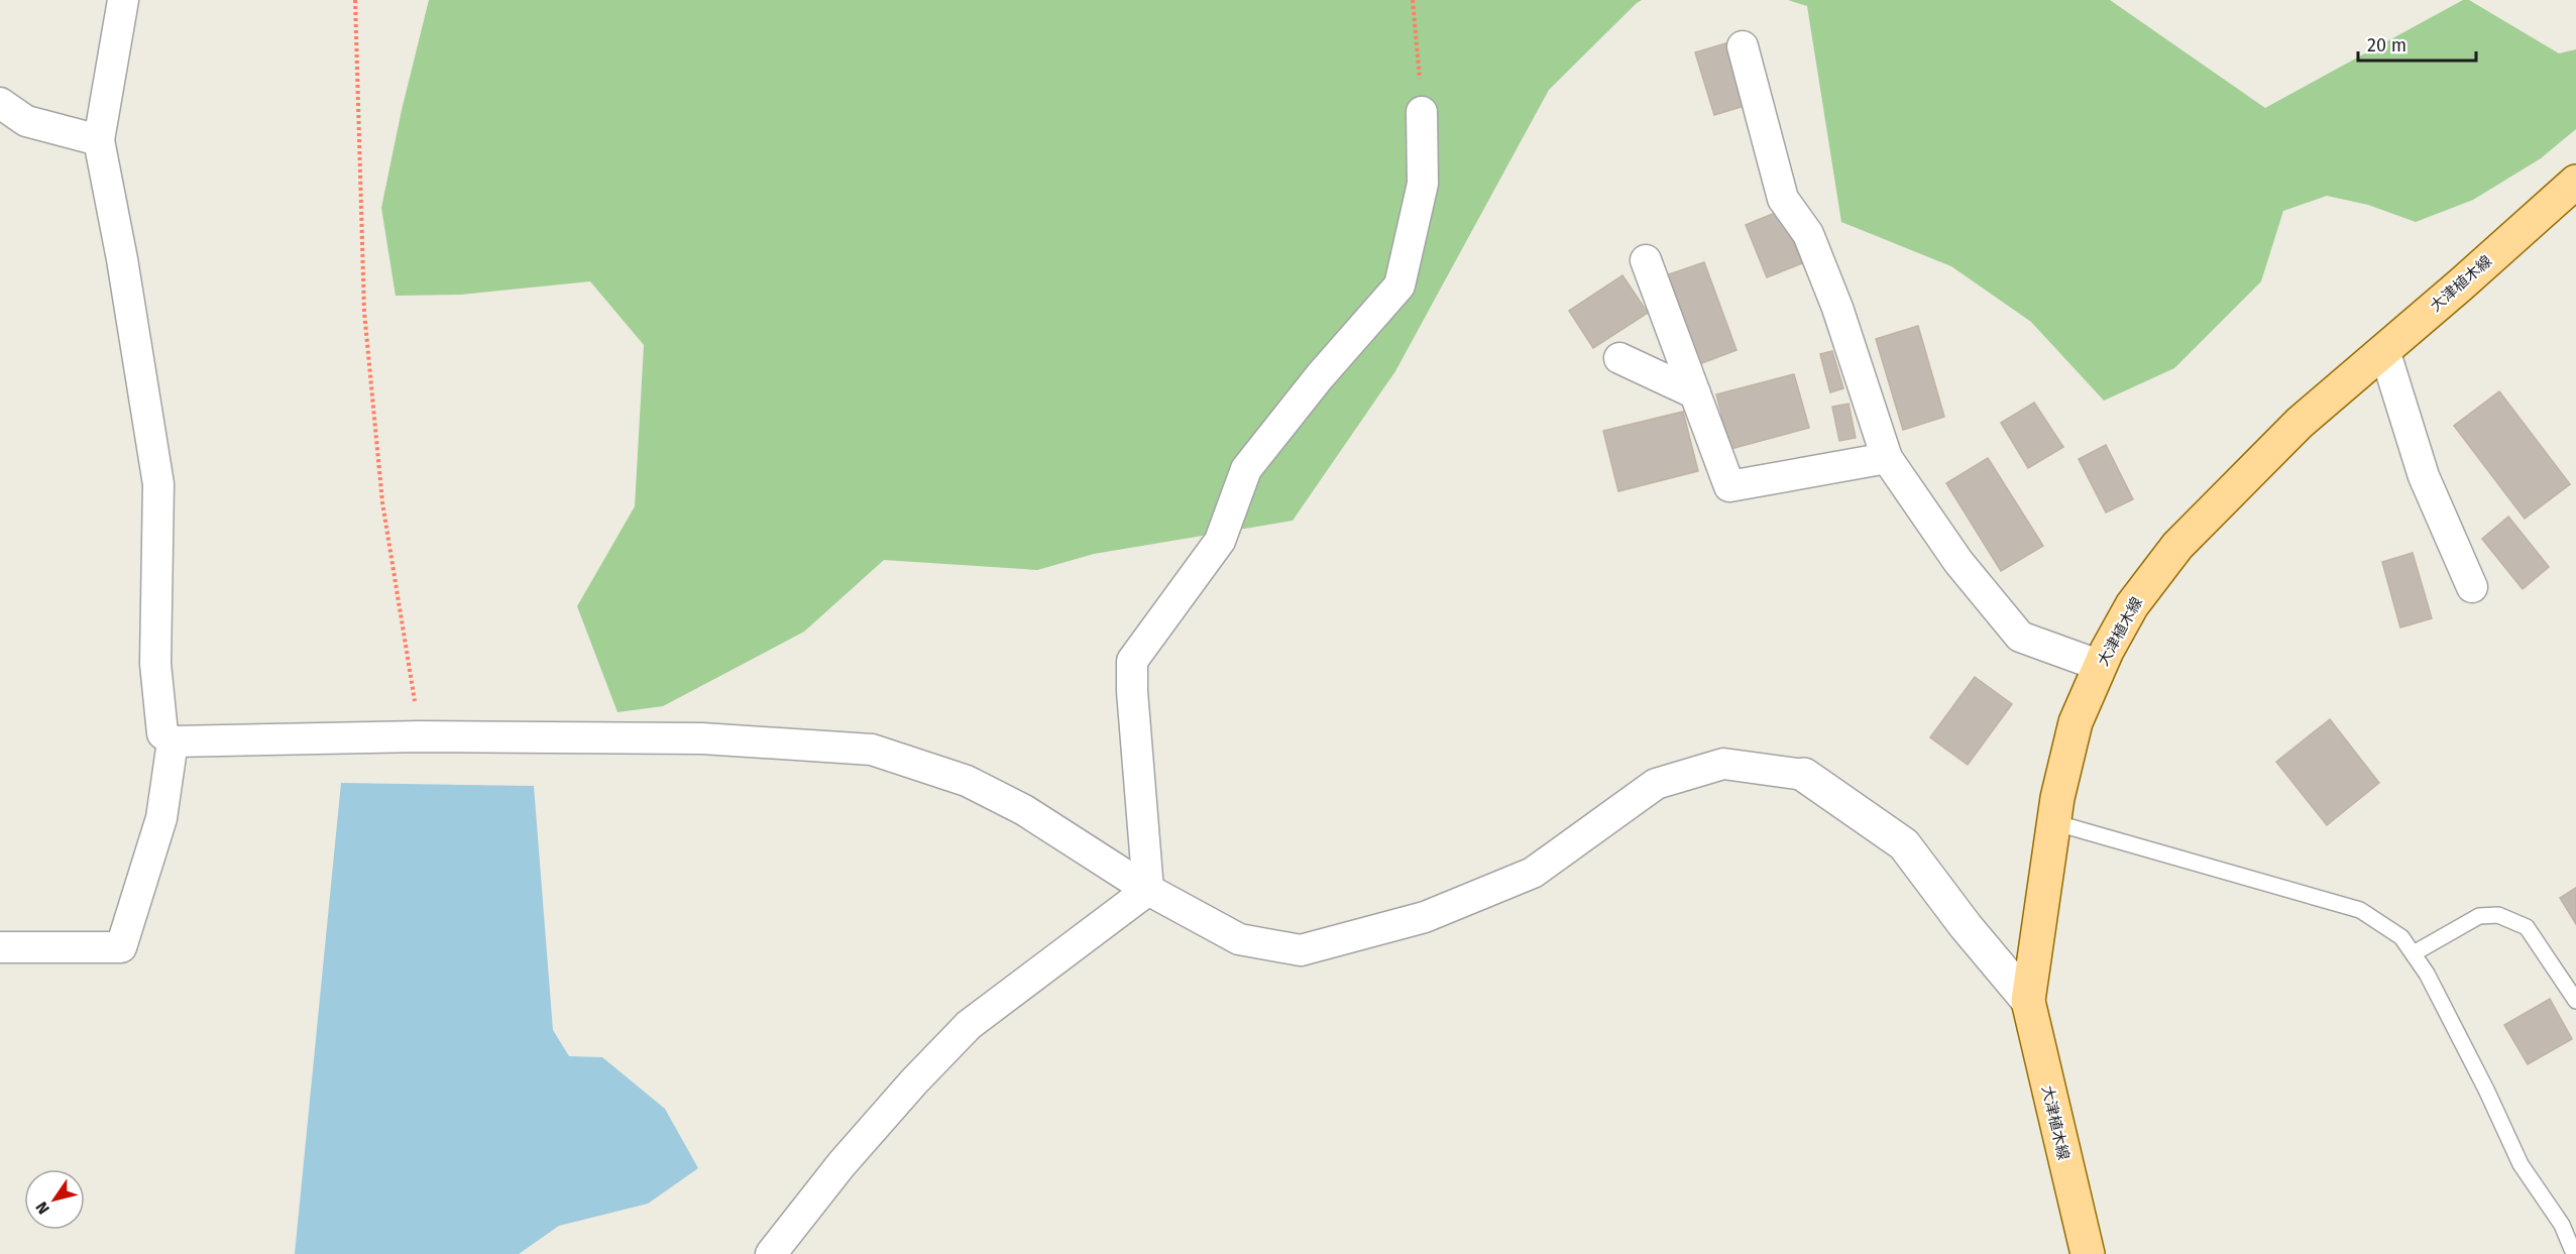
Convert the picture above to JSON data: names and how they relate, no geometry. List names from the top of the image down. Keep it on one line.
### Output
{"streets":{"main road":["大津植木線"]},"scale_bar":"20 m","north":"bottom left"}
